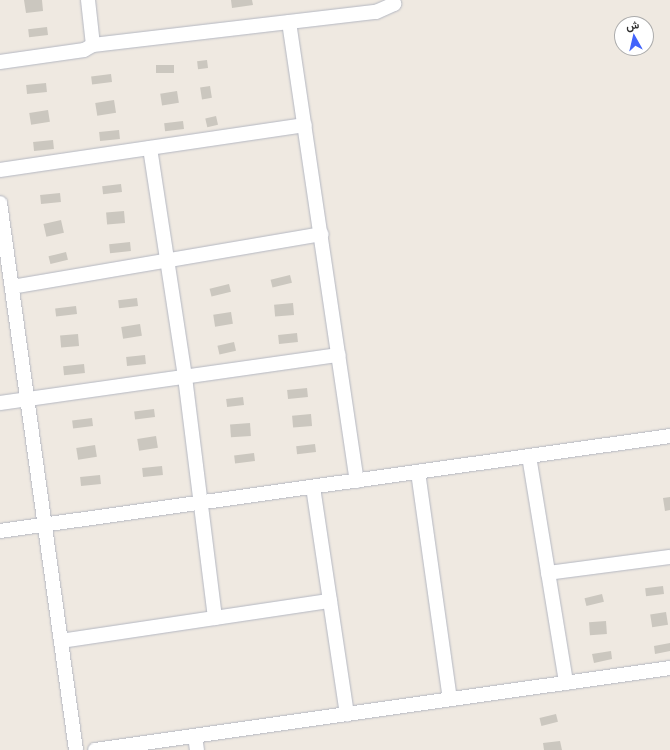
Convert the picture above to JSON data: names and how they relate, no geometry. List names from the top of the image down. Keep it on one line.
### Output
{"north":"top"}
